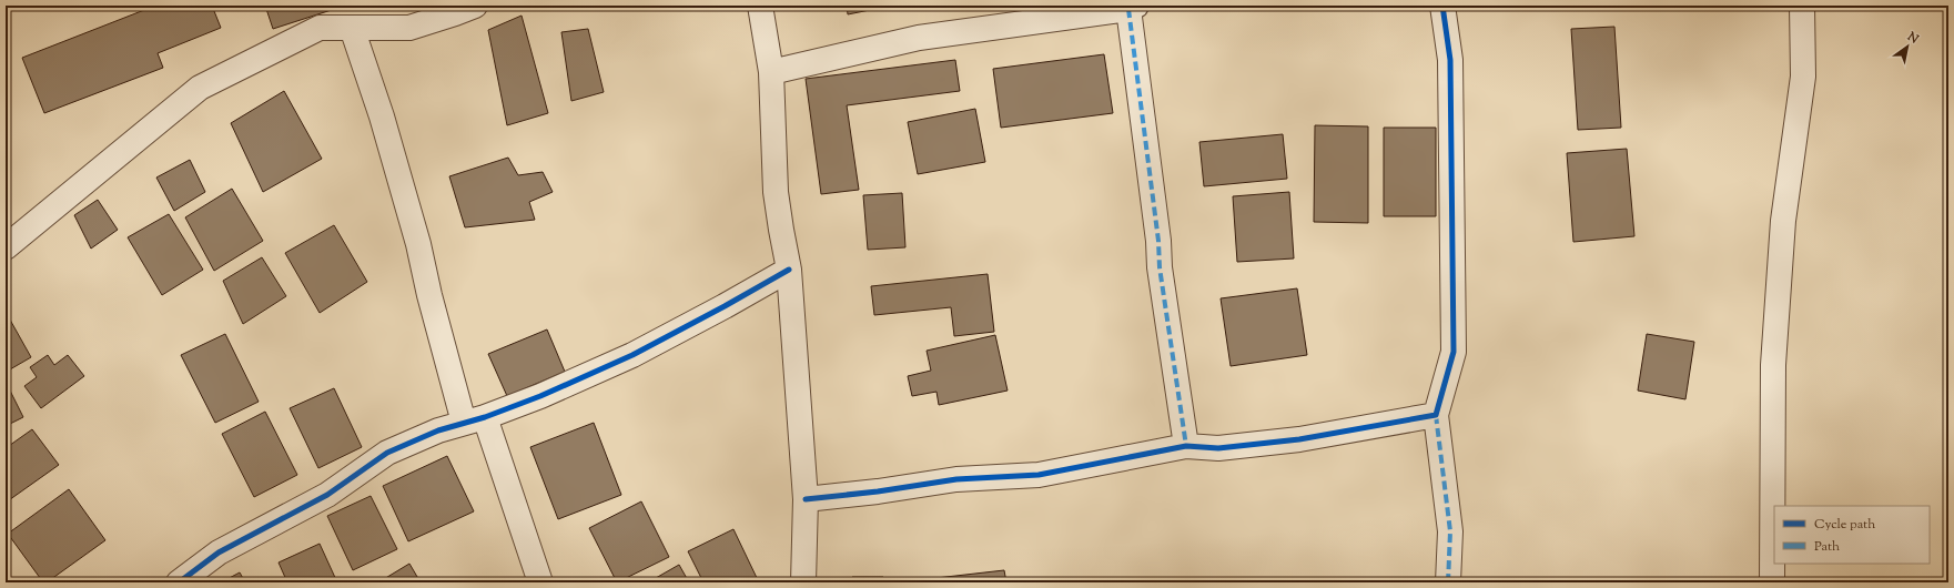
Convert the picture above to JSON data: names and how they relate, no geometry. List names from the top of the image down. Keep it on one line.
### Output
{"legend":["Cycle path","Path"],"north":"top right"}
